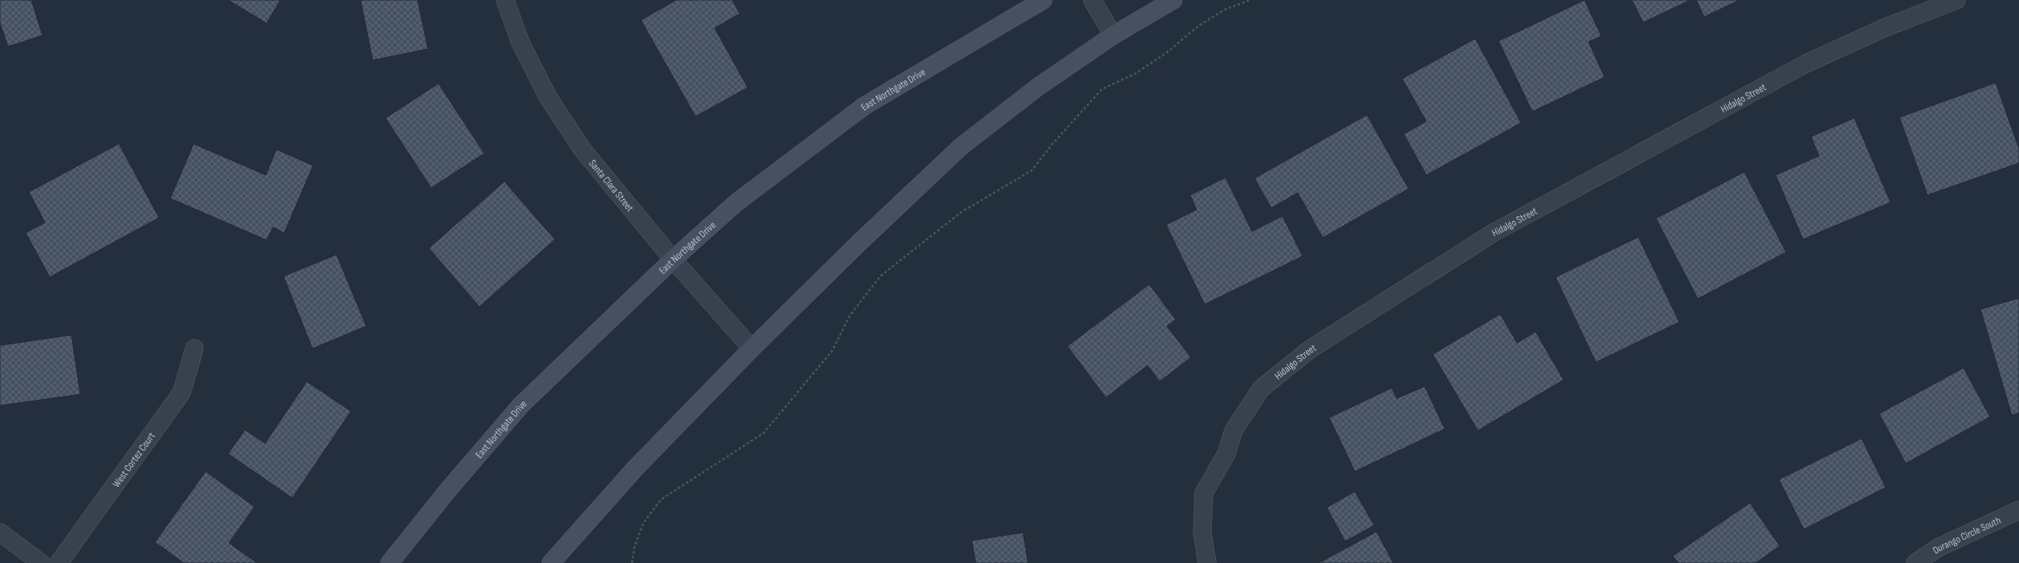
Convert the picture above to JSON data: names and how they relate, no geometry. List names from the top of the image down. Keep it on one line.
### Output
{"streets":{"main road":["East Northgate Drive"],"street":["Hidalgo Street","Santa Clara Street","West Cortez Court","Durango Circle South"]},"crossings":[["East Northgate Drive","Santa Clara Street"]]}
